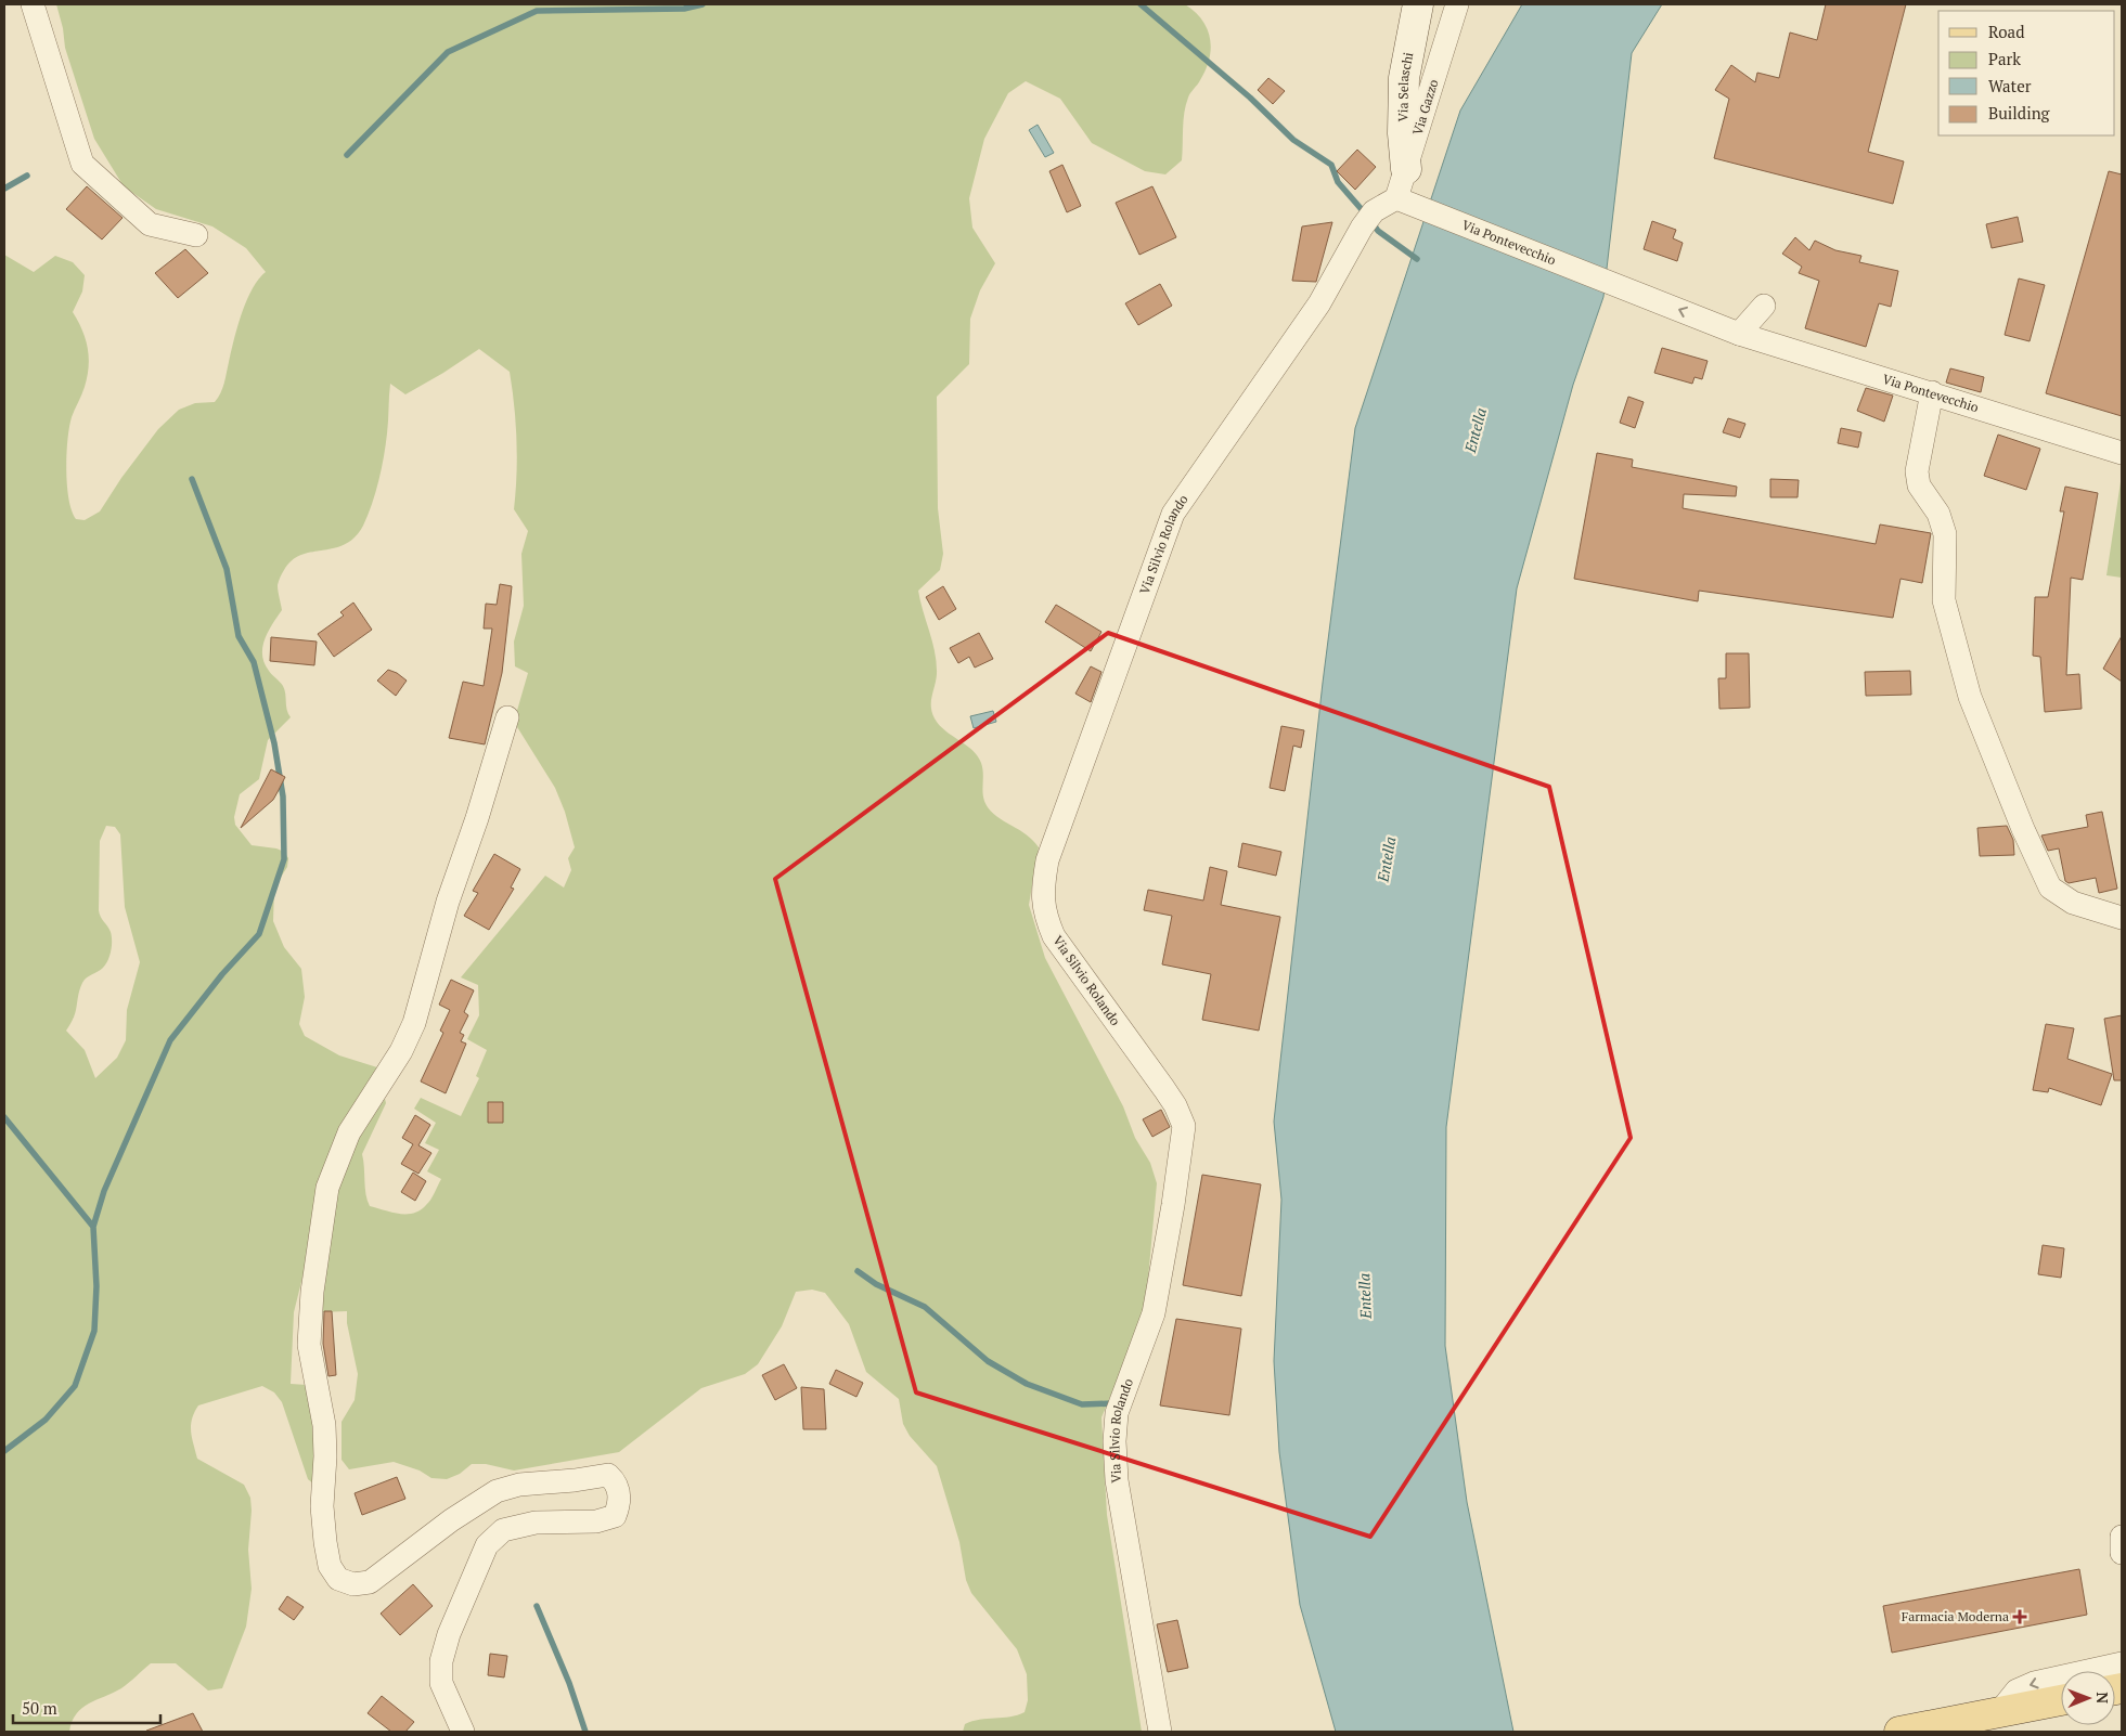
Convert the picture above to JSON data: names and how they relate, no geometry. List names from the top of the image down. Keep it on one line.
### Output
{"streets":{"street":["Via Selaschi","Via Gazzo","Via Pontevecchio","Via Silvio Rolando"]},"crossings":[["Via Selaschi","Via Gazzo"],["Via Gazzo","Via Pontevecchio"],["Via Gazzo","Via Silvio Rolando"],["Via Pontevecchio","Via Silvio Rolando"]],"one_way":["Via Pontevecchio"],"water":["Entella"],"places":{"health":["Farmacia Moderna"]},"legend":["Road","Park","Water","Building"],"scale_bar":"50 m","north":"right"}
